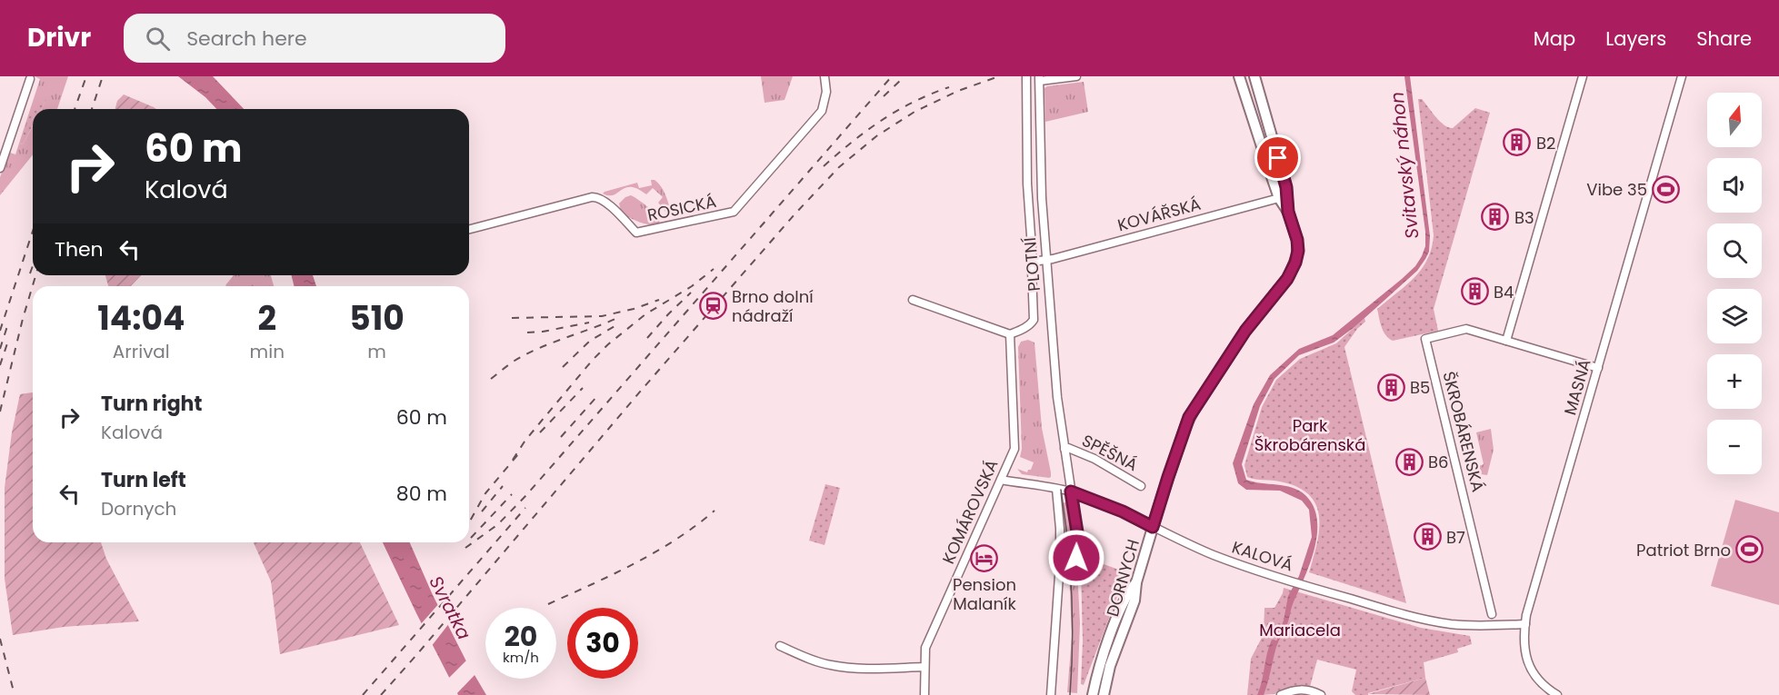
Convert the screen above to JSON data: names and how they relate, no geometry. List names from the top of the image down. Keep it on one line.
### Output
{"streets":{"main road":["DORNYCH"],"street":["ROSICKÁ","KOVÁŘSKÁ","PLOTNÍ","MASNÁ","ŠKROBÁRENSKÁ","SPĚŠNÁ","KOMÁROVSKÁ","KALOVÁ"]},"crossings":[["KOVÁŘSKÁ","PLOTNÍ"],["KOVÁŘSKÁ","DORNYCH"],["PLOTNÍ","SPĚŠNÁ"],["PLOTNÍ","KOMÁROVSKÁ"],["PLOTNÍ","KALOVÁ"],["MASNÁ","ŠKROBÁRENSKÁ"],["MASNÁ","KALOVÁ"],["KOMÁROVSKÁ","KALOVÁ"],["KALOVÁ","DORNYCH"]],"water":["Svitavský náhon","Svratka"],"parks":["Park Škrobárenská","Mariacela"],"places":{"building":["B2","B3","B4","B5","B6","B7"],"sports":["Vibe 35","Patriot Brno"],"station":["Brno dolní nádraží"],"hotel":["Pension Malaník"]},"north":"top","page":{"header":"Drivr","search":"Search here","nav":["Map","Layers","Share"],"map_buttons":["+","−"],"turn":["60 m","Kalová"],"then":"Then","eta":["14:04","Arrival","2","min","510","m"],"list":[{"name":"Turn right","note":"Kalová","value":"60 m"},{"name":"Turn left","note":"Dornych","value":"80 m"}],"speed":"20 km/h","limit":"30"}}
